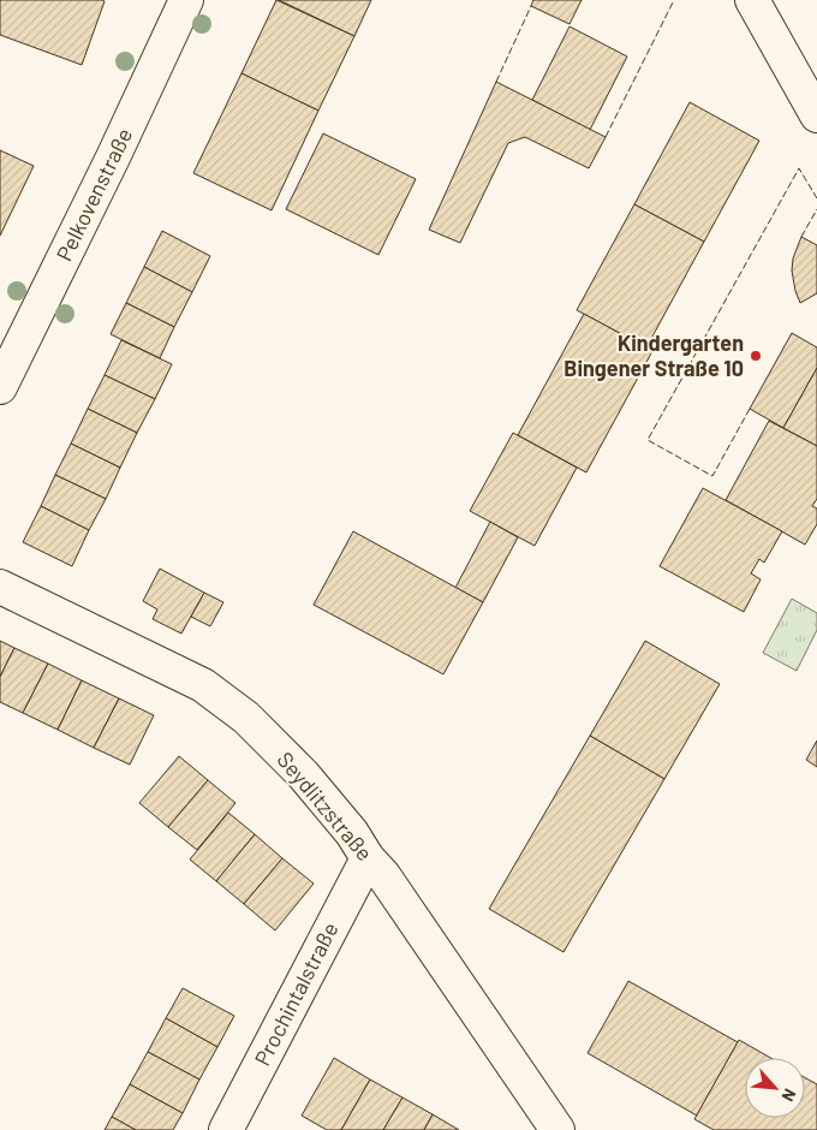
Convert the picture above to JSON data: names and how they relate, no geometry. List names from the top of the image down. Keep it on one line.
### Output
{"streets":{"street":["Pelkovenstraße","Seydlitzstraße","Prochintalstraße"]},"crossings":[["Seydlitzstraße","Prochintalstraße"]],"places":["Kindergarten Bingener Straße 10"],"north":"bottom right"}
